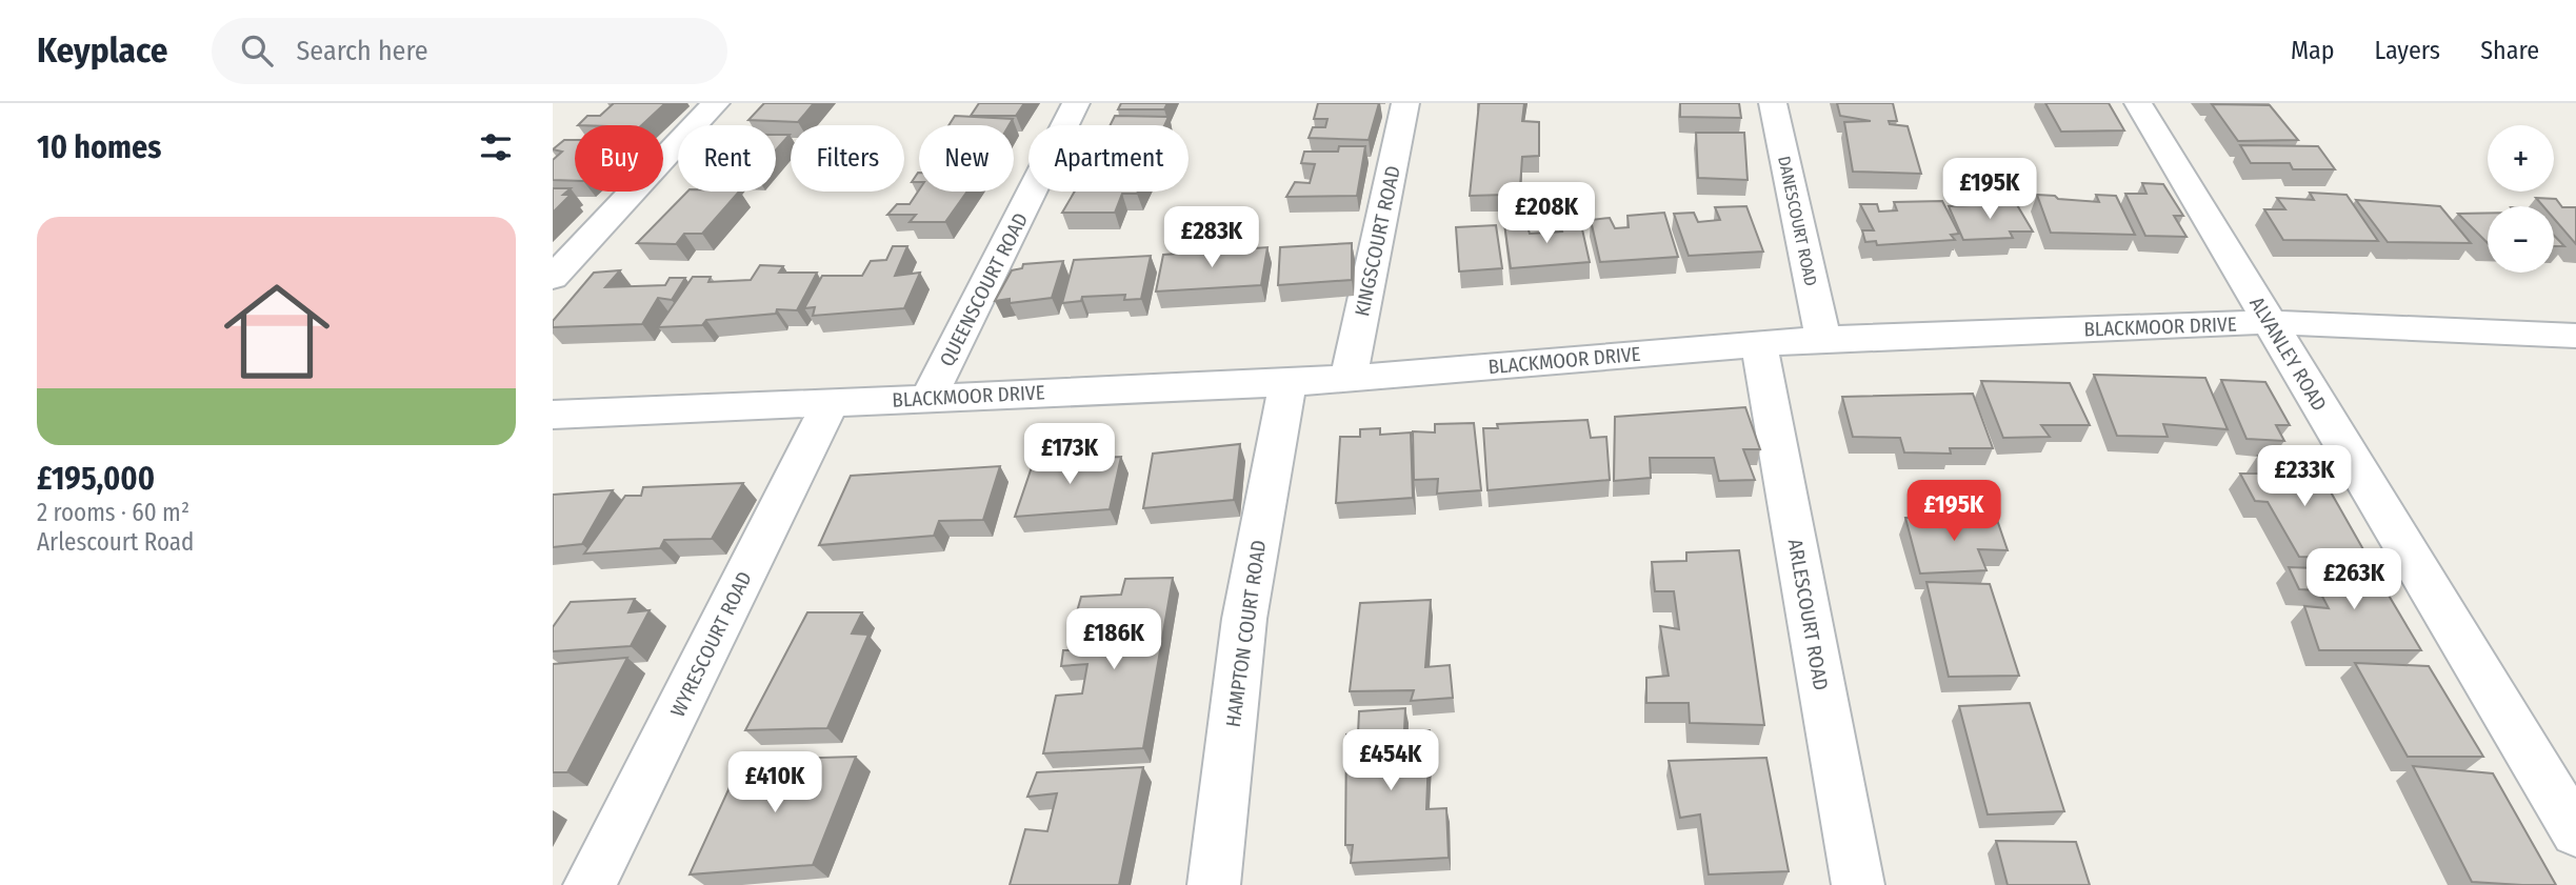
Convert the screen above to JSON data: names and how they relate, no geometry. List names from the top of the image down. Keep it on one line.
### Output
{"streets":{"street":["DANESCOURT ROAD","KINGSCOURT ROAD","QUEENSCOURT ROAD","BLACKMOOR DRIVE","ALVANLEY ROAD","ARLESCOURT ROAD","HAMPTON COURT ROAD","WYRESCOURT ROAD"]},"crossings":[["DANESCOURT ROAD","BLACKMOOR DRIVE"],["KINGSCOURT ROAD","BLACKMOOR DRIVE"],["QUEENSCOURT ROAD","BLACKMOOR DRIVE"],["BLACKMOOR DRIVE","ALVANLEY ROAD"],["BLACKMOOR DRIVE","ARLESCOURT ROAD"],["BLACKMOOR DRIVE","HAMPTON COURT ROAD"],["BLACKMOOR DRIVE","WYRESCOURT ROAD"]],"page":{"header":"Keyplace","search":"Search here","nav":["Map","Layers","Share"],"heading":"10 homes","map_buttons":["+","−"],"chip":["Buy","Rent","Filters","New","Apartment"],"price":["£195K","£208K","£283K","£173K","£233K","£195K","£263K","£186K","£454K","£410K"],"list":[{"name":"£195,000","note":"2 rooms · 60 m² · Arlescourt Road"}]}}
